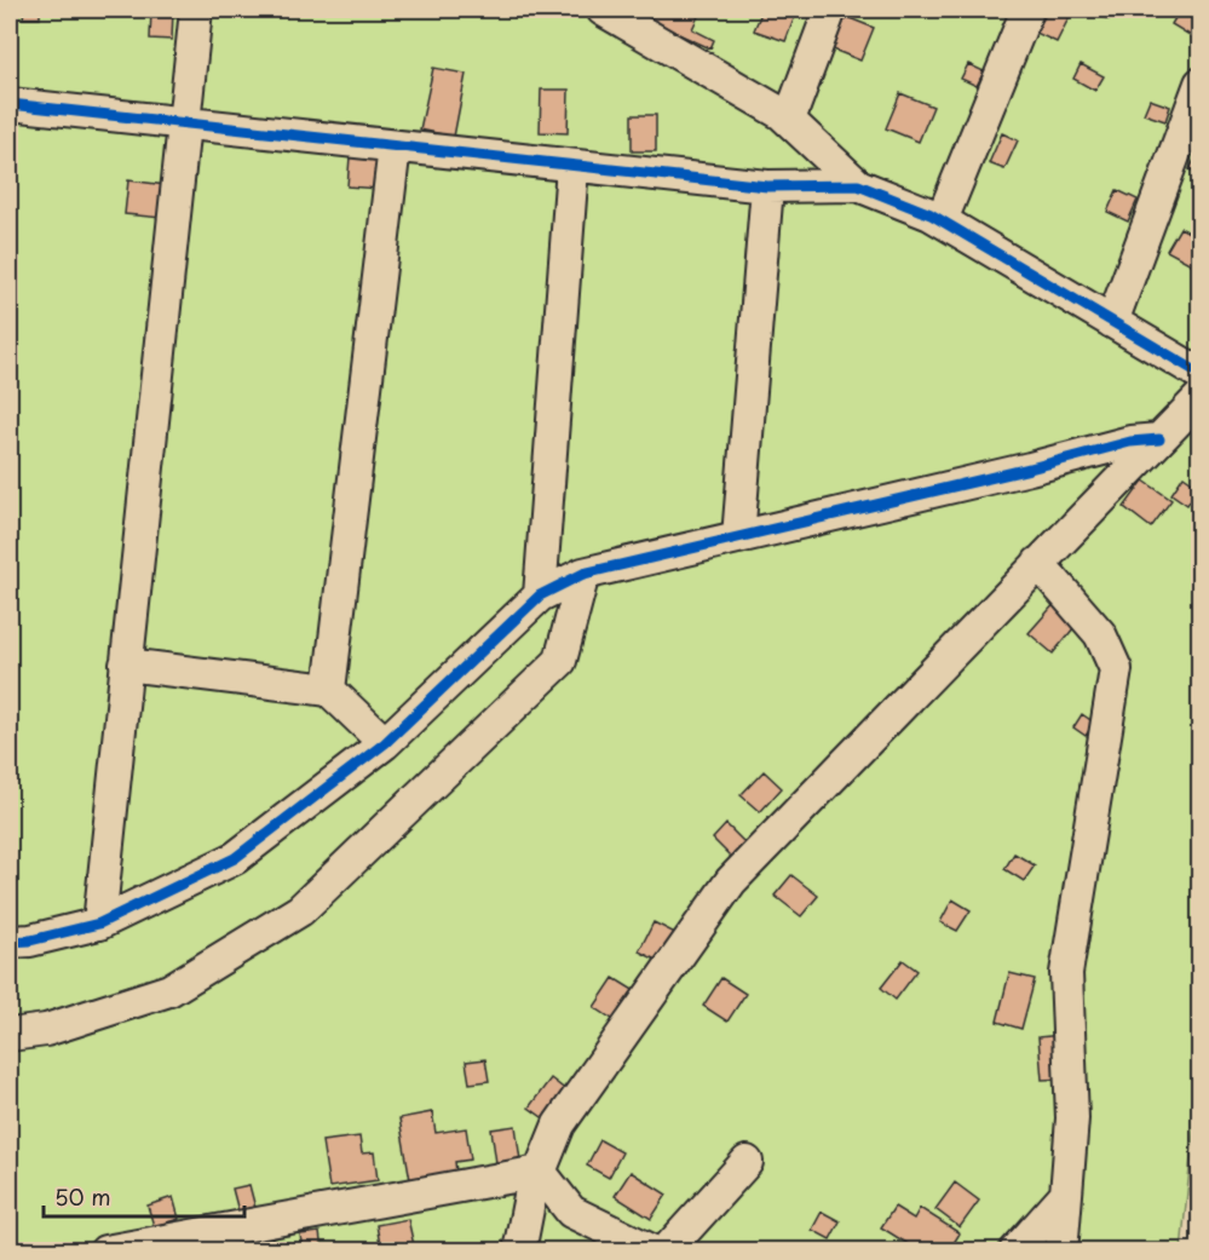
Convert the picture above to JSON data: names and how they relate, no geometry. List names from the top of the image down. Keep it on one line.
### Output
{"scale_bar":"50 m"}
